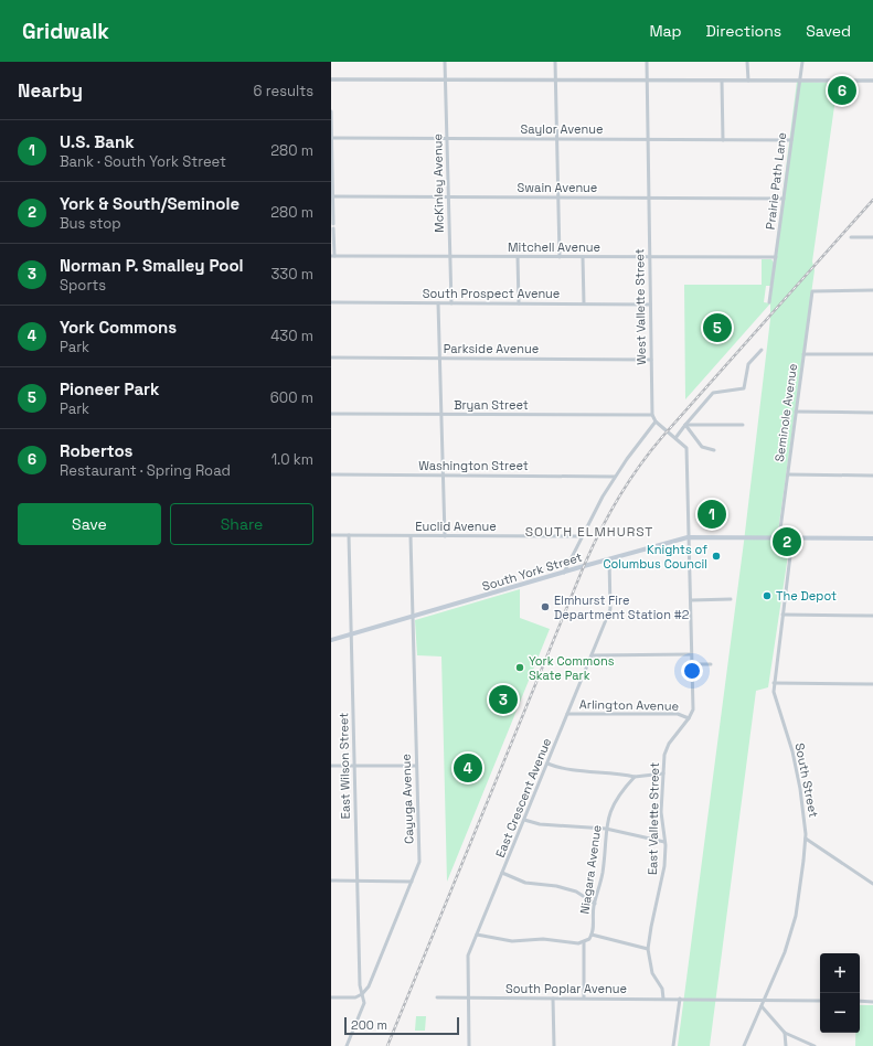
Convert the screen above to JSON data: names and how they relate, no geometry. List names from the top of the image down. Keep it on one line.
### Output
{"streets":{"main road":["South York Street"],"street":["Saylor Avenue","Prairie Path Lane","McKinley Avenue","Swain Avenue","Mitchell Avenue","South Prospect Avenue","West Vallette Street","Parkside Avenue","Bryan Street","Seminole Avenue","Washington Street","Euclid Avenue","Arlington Avenue","East Wilson Street","South Street","East Crescent Avenue","Cayuga Avenue","East Vallette Street","Niagara Avenue","South Poplar Avenue"]},"crossings":[["Saylor Avenue","Prairie Path Lane"],["Saylor Avenue","McKinley Avenue"],["Saylor Avenue","West Vallette Street"],["Prairie Path Lane","Swain Avenue"],["Prairie Path Lane","Mitchell Avenue"],["McKinley Avenue","Swain Avenue"],["McKinley Avenue","Mitchell Avenue"],["McKinley Avenue","South Prospect Avenue"],["Swain Avenue","West Vallette Street"],["Mitchell Avenue","West Vallette Street"],["South Prospect Avenue","West Vallette Street"],["West Vallette Street","Parkside Avenue"],["West Vallette Street","Bryan Street"],["West Vallette Street","South York Street"],["West Vallette Street","East Vallette Street"],["Seminole Avenue","South York Street"],["Euclid Avenue","East Wilson Street"],["Euclid Avenue","Cayuga Avenue"],["South York Street","East Wilson Street"],["South York Street","South Street"],["South York Street","East Crescent Avenue"],["South York Street","Cayuga Avenue"],["South York Street","East Vallette Street"],["Arlington Avenue","East Crescent Avenue"],["Arlington Avenue","East Vallette Street"],["East Wilson Street","Cayuga Avenue"],["East Crescent Avenue","South Poplar Avenue"],["East Vallette Street","South Poplar Avenue"]],"districts":["SOUTH ELMHURST"],"places":["Knights of Columbus Council","The Depot","Elmhurst Fire Department Station #2","York Commons Skate Park"],"scale_bar":"200 m","page":{"header":"Gridwalk","nav":["Map","Directions","Saved"],"heading":["Nearby","6 results"],"pins":["6","5","1","2","3","4"],"list":[{"mark":"1","name":"U.S. Bank","note":"Bank · South York Street","value":"280 m"},{"mark":"2","name":"York & South/Seminole","note":"Bus stop","value":"280 m"},{"mark":"3","name":"Norman P. Smalley Pool","note":"Sports","value":"330 m"},{"mark":"4","name":"York Commons","note":"Park","value":"430 m"},{"mark":"5","name":"Pioneer Park","note":"Park","value":"600 m"},{"mark":"6","name":"Robertos","note":"Restaurant · Spring Road","value":"1.0 km"}],"buttons":["Save","Share"],"map_buttons":["+","−"],"scale":"200 m"}}
